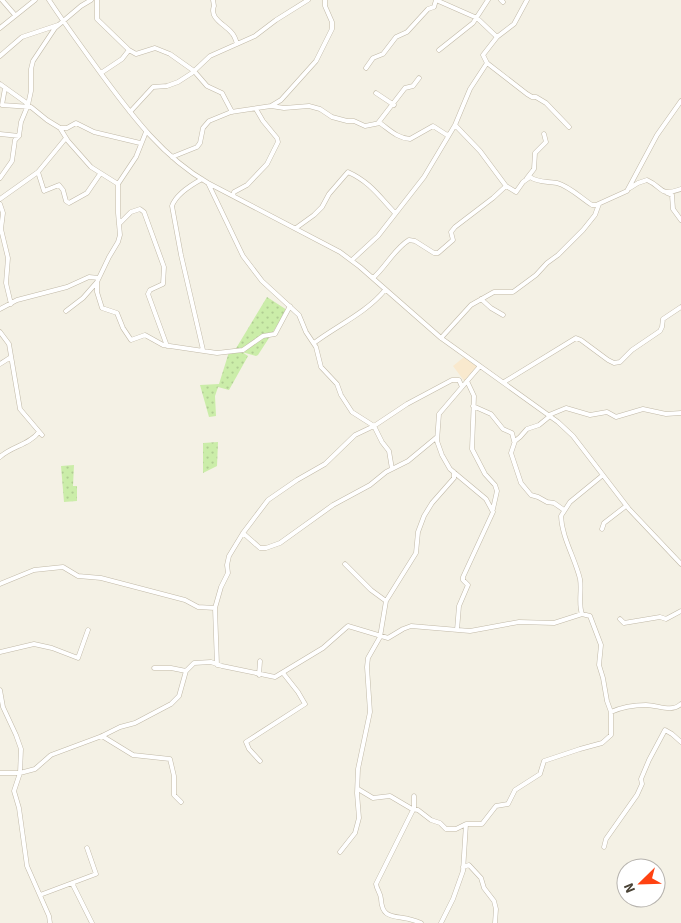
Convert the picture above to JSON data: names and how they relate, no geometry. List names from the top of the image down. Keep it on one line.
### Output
{"north":"bottom left"}
